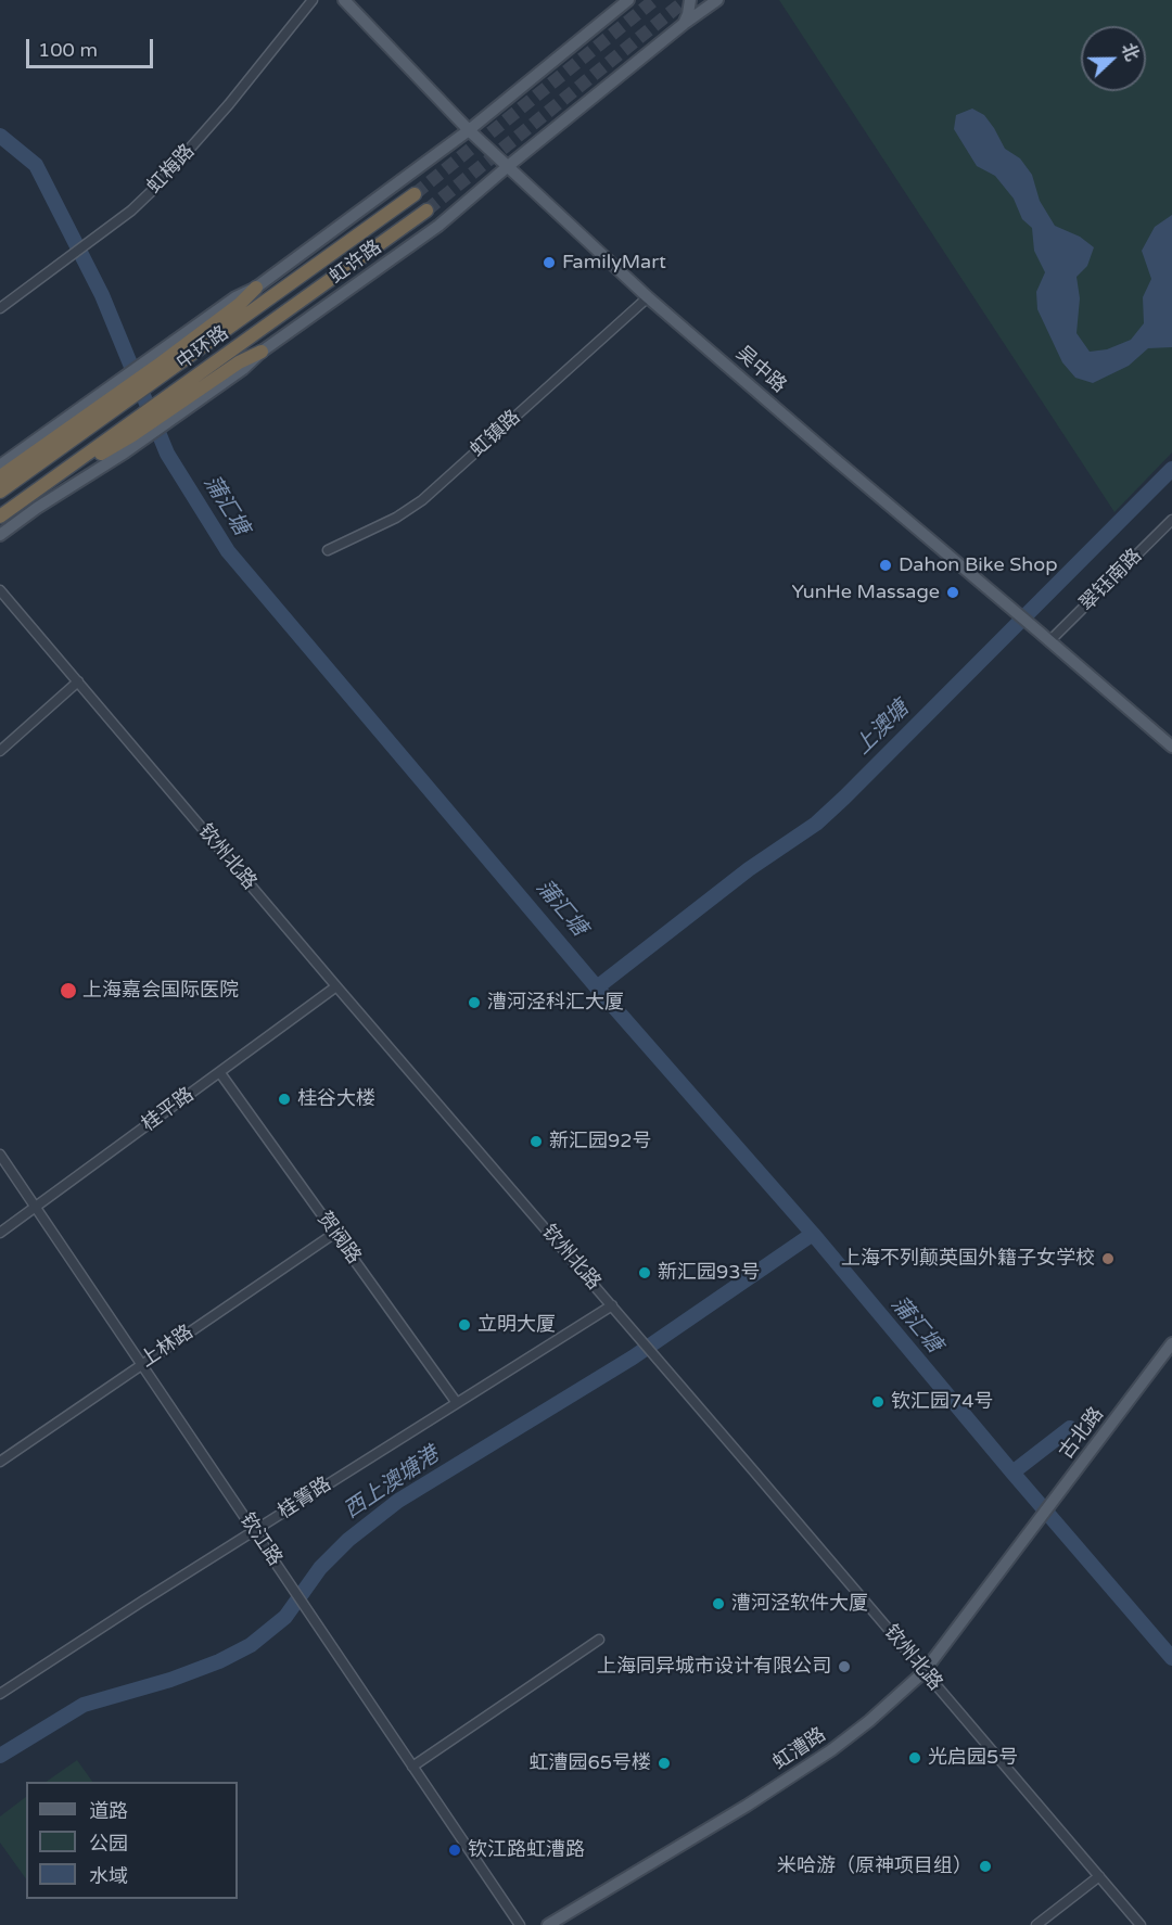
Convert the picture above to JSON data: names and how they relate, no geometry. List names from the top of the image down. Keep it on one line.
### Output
{"streets":{"highway":["中环路"],"main road":["虹许路","吴中路","古北路","虹漕路"],"street":["虹梅路","虹镇路","翠钰南路","钦州北路","桂平路","贺阀路","上林路","桂箐路","钦江路"]},"crossings":[["虹许路","吴中路"],["吴中路","虹镇路"],["吴中路","翠钰南路"],["钦州北路","桂平路"],["钦州北路","桂箐路"],["钦州北路","虹漕路"],["桂平路","贺阀路"],["桂平路","钦江路"],["贺阀路","上林路"],["贺阀路","桂箐路"],["上林路","钦江路"],["古北路","虹漕路"],["桂箐路","钦江路"]],"water":["蒲汇塘","上澳塘","西上澳塘港"],"places":["FamilyMart","Dahon Bike Shop","YunHe Massage","上海嘉会国际医院","漕河泾科汇大厦","桂谷大楼","新汇园92号","上海不列颠英国外籍子女学校","新汇园93号","立明大厦","钦汇园74号","漕河泾软件大厦","上海同异城市设计有限公司","光启园5号","虹漕园65号楼","钦江路虹漕路","米哈游（原神项目组）"],"legend":["道路","公园","水域"],"scale_bar":"100 m","north":"right"}
